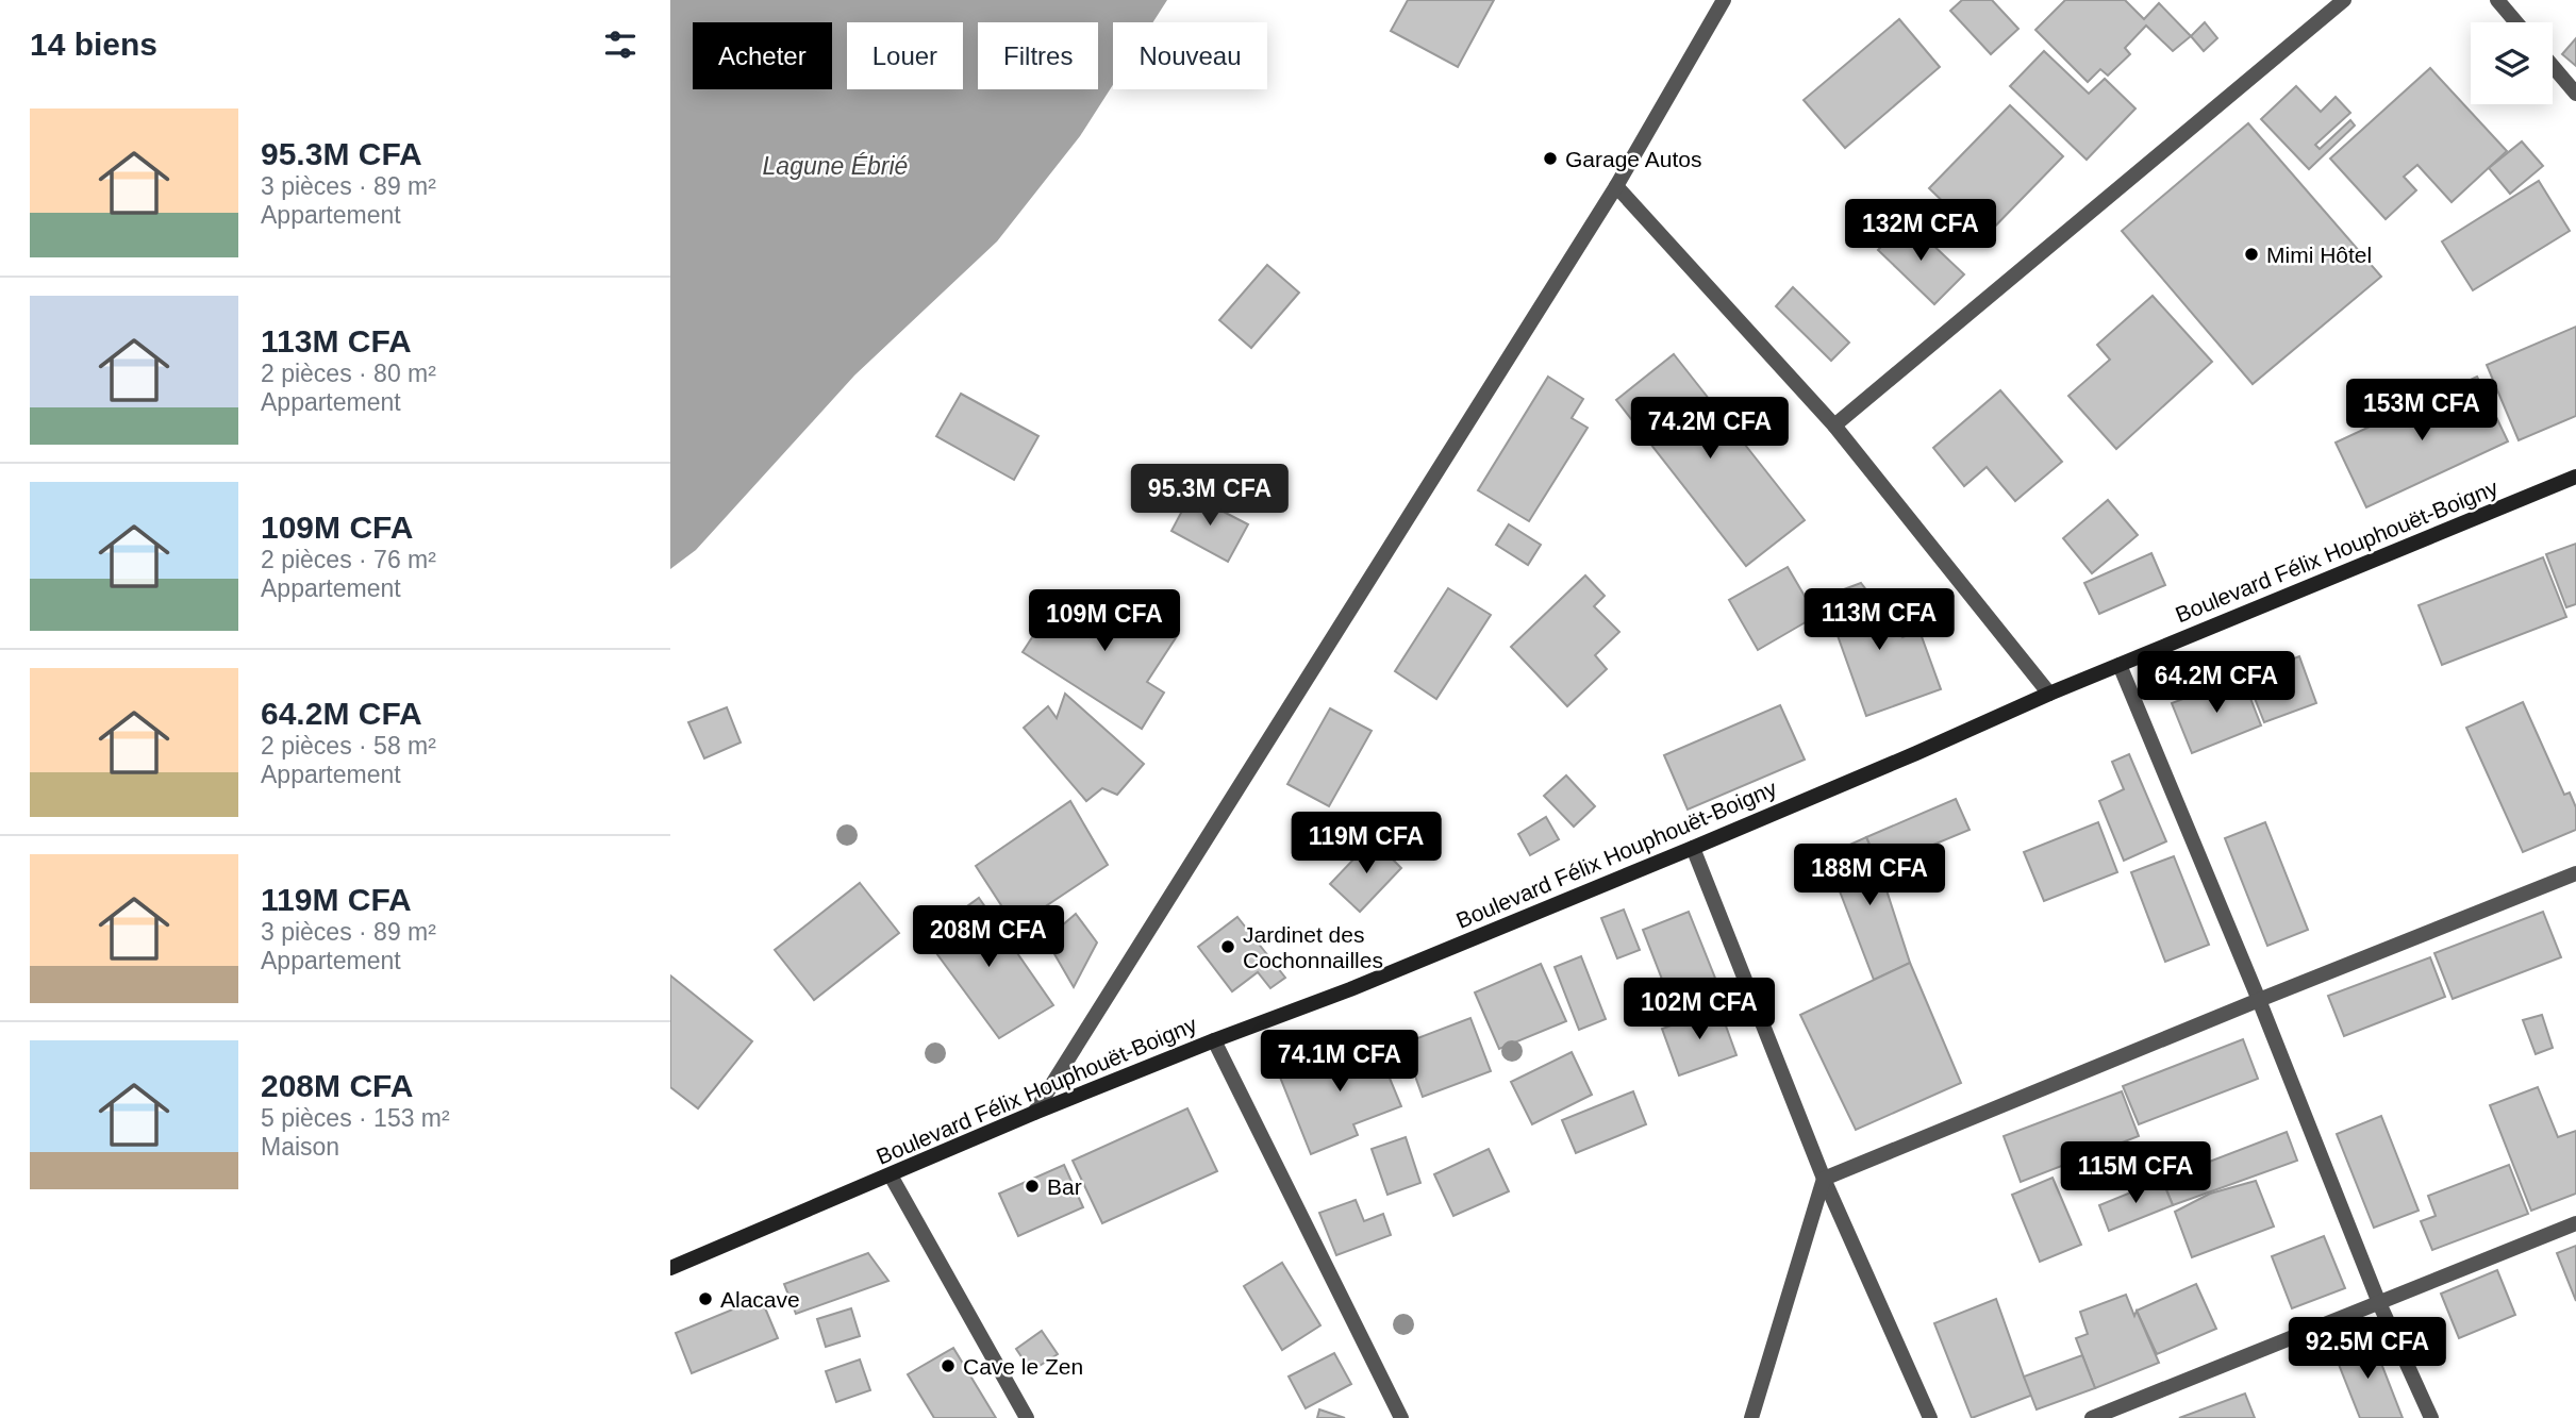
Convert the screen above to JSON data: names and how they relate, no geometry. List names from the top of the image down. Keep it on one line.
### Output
{"streets":{"street":["Boulevard Félix Houphouët-Boigny"]},"water":["Lagune Ébrié"],"places":["Garage Autos","Mimi Hôtel","Jardinet des Cochonnailles","Bar","Alacave","Cave le Zen"],"page":{"heading":"14 biens","chip":["Acheter","Louer","Filtres","Nouveau"],"list":[{"name":"95.3M CFA","note":"3 pièces · 89 m² · Appartement"},{"name":"113M CFA","note":"2 pièces · 80 m² · Appartement"},{"name":"109M CFA","note":"2 pièces · 76 m² · Appartement"},{"name":"64.2M CFA","note":"2 pièces · 58 m² · Appartement"},{"name":"119M CFA","note":"3 pièces · 89 m² · Appartement"},{"name":"208M CFA","note":"5 pièces · 153 m² · Maison"}],"price":["132M CFA","153M CFA","74.2M CFA","95.3M CFA","113M CFA","109M CFA","64.2M CFA","119M CFA","188M CFA","208M CFA","102M CFA","74.1M CFA","115M CFA","92.5M CFA"]}}
